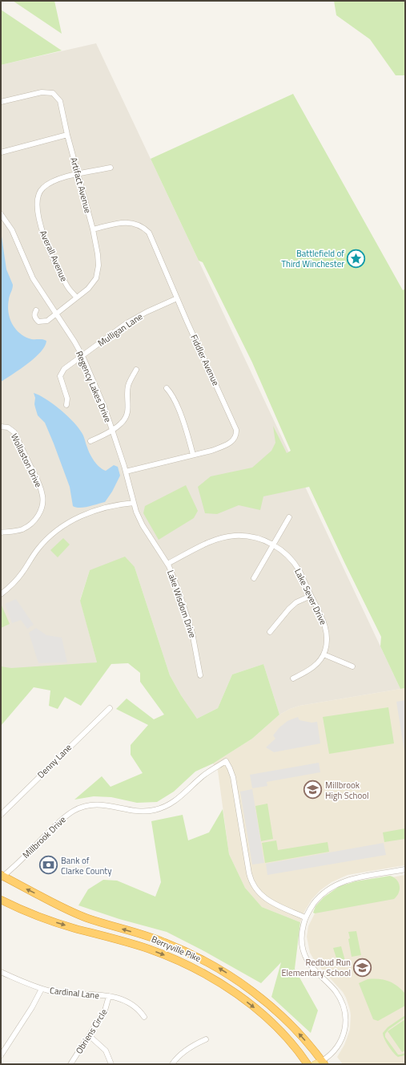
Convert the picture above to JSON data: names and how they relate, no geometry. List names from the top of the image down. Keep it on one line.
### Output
{"streets":{"highway":["Berryville Pike"],"street":["Artifact Avenue","Averall Avenue","Mulligan Lane","Fiddler Avenue","Regency Lakes Drive","Wollaston Drive","Lake Sever Drive","Lake Wisdom Drive","Denny Lane","Millbrook Drive","Cardinal Lane","Obriens Circle"]},"crossings":[["Artifact Avenue","Averall Avenue"],["Artifact Avenue","Fiddler Avenue"],["Artifact Avenue","Regency Lakes Drive"],["Mulligan Lane","Fiddler Avenue"],["Mulligan Lane","Regency Lakes Drive"],["Fiddler Avenue","Regency Lakes Drive"],["Regency Lakes Drive","Lake Wisdom Drive"],["Lake Sever Drive","Lake Wisdom Drive"],["Millbrook Drive","Berryville Pike"],["Cardinal Lane","Obriens Circle"]],"places":{"place":["Battlefield of Third Winchester"],"school or university":["Millbrook High School","Redbud Run Elementary School"],"bank":["Bank of Clarke County"]}}
